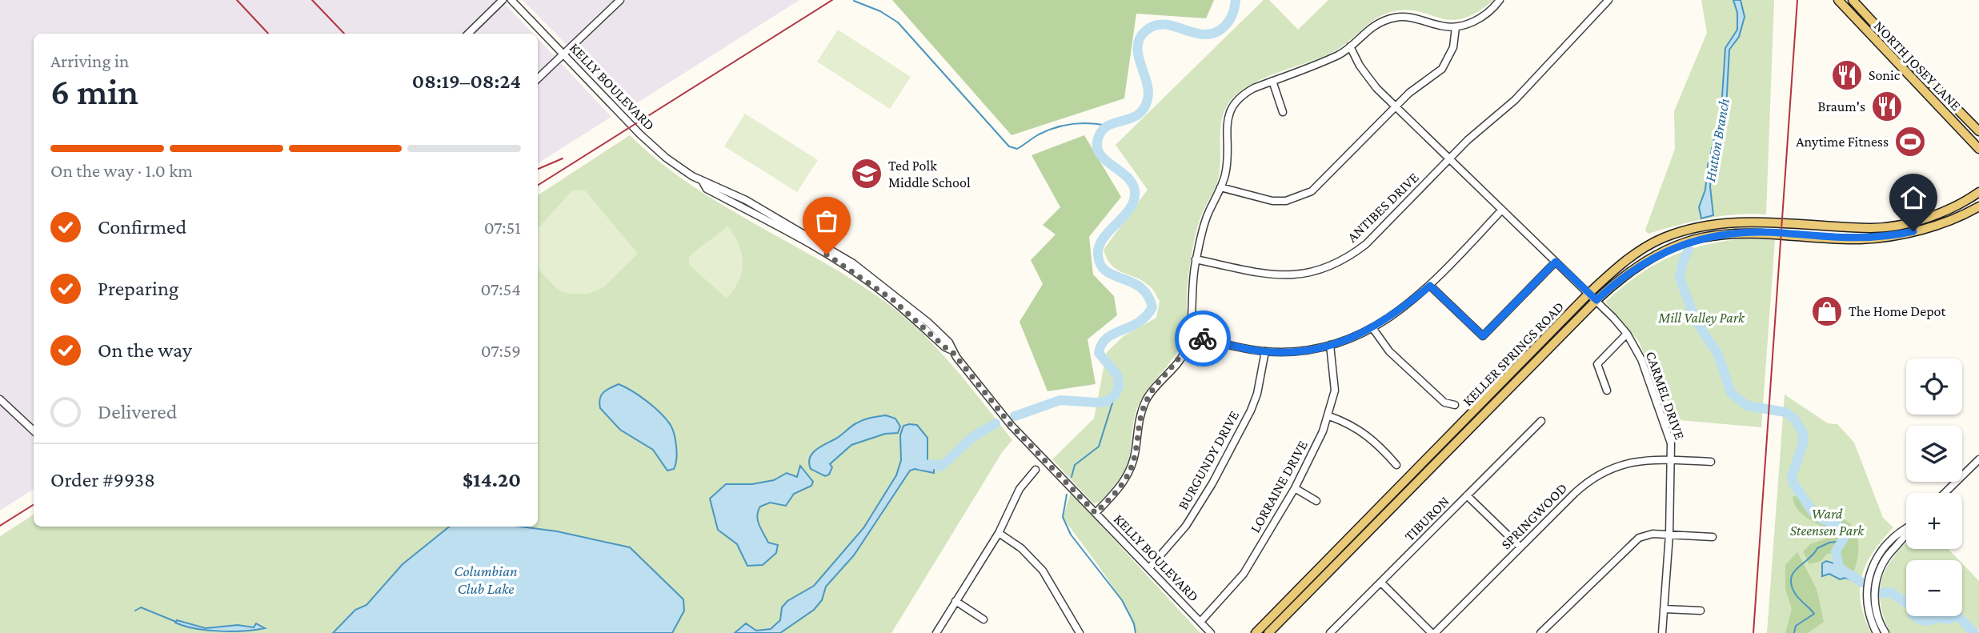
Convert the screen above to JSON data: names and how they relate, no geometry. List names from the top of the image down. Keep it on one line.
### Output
{"streets":{"main road":["NORTH JOSEY LANE","KELLER SPRINGS ROAD"],"street":["KELLY BOULEVARD","ANTIBES DRIVE","CARMEL DRIVE","BURGUNDY DRIVE","LORRAINE DRIVE","SPRINGWOOD","TIBURON"]},"crossings":[["KELLY BOULEVARD","BURGUNDY DRIVE"],["KELLY BOULEVARD","LORRAINE DRIVE"],["ANTIBES DRIVE","CARMEL DRIVE"],["KELLER SPRINGS ROAD","CARMEL DRIVE"],["CARMEL DRIVE","SPRINGWOOD"]],"water":["Hutton Branch","Columbian Club Lake"],"parks":["Mill Valley Park","Ward Steensen Park"],"places":{"restaurant":["Sonic","Braum's"],"sports":["Anytime Fitness"],"school or university":["Ted Polk Middle School"],"shop":["The Home Depot"]},"page":{"heading":["6 min","Arriving in","08:19–08:24"],"panel":["Order #9938","$14.20"],"bar":"On the way · 1.0 km","list":[["Confirmed","07:51"],["Preparing","07:54"],["On the way","07:59"],"Delivered"],"map_buttons":["+","−"]}}
